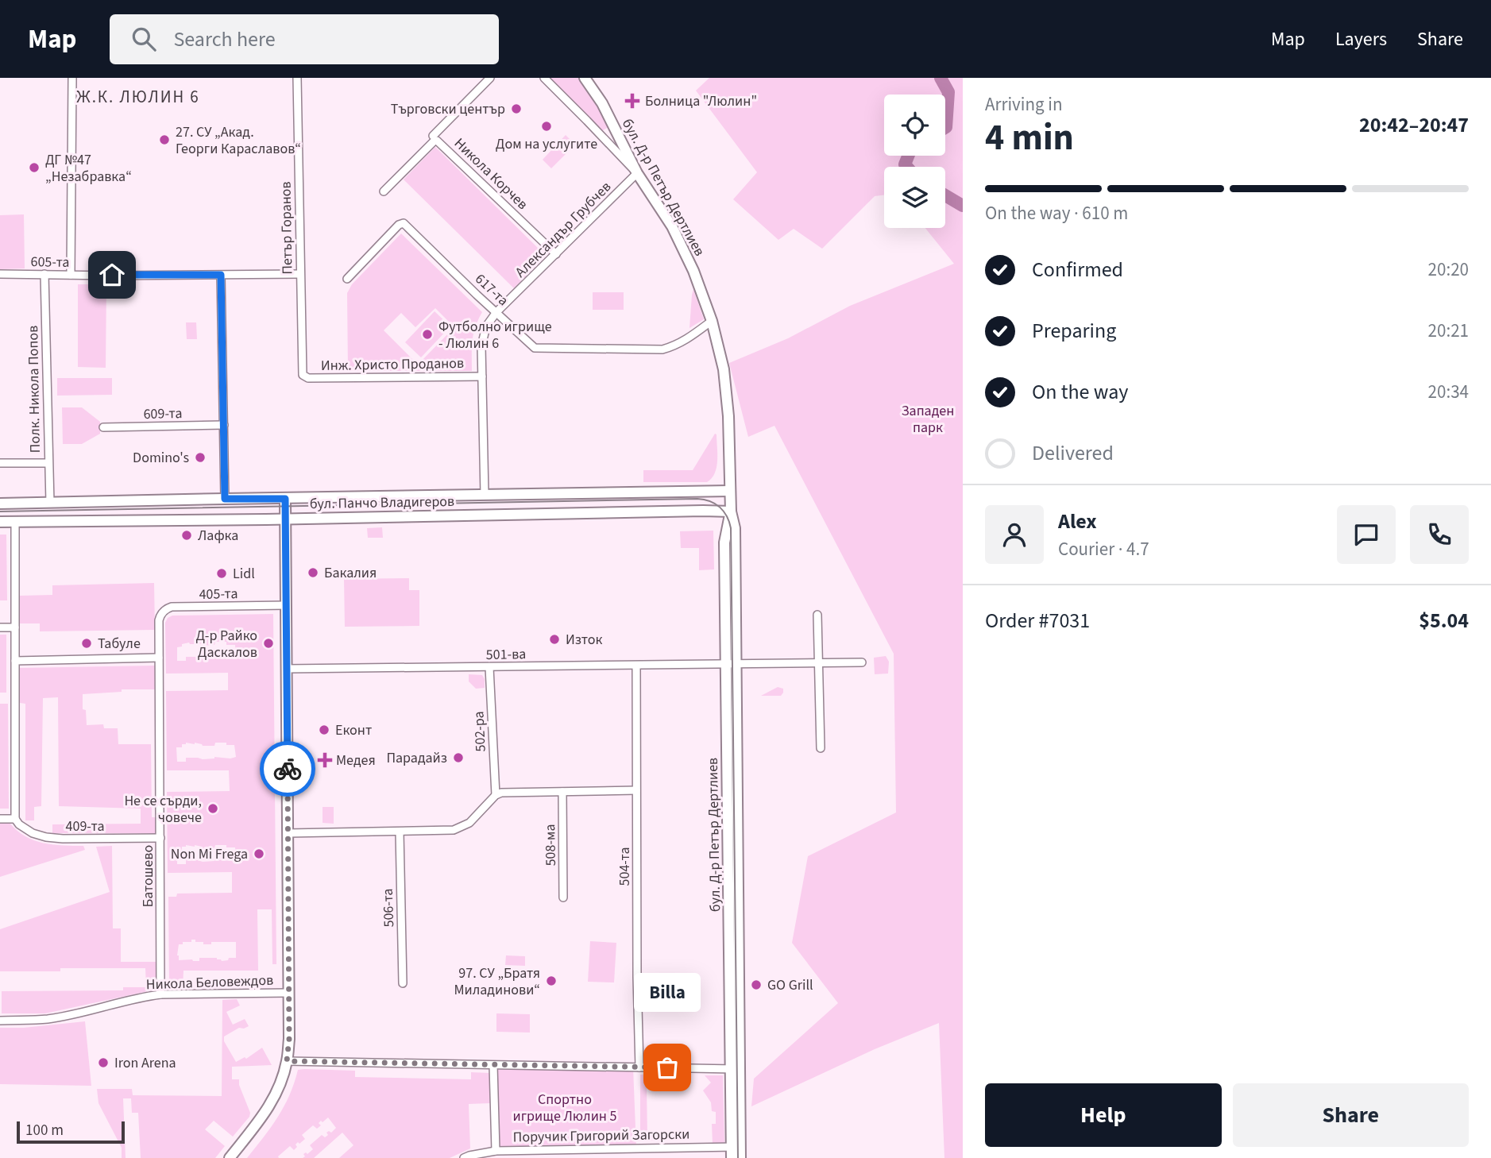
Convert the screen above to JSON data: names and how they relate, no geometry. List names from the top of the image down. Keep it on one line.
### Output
{"streets":{"main road":["бул. Д-р Петър Дертлиев","бул. Панчо Владигеров"],"street":["Никола Корчев","Петър Горанов","Александър Грубчев","605-та","617-та","Инж. Христо Проданов","Полк. Никола Попов","609-та","405-та","501-ва","502-ра","409-та","508-ма","504-та","Батошево","506-та","Никола Беловеждов","Поручик Григорий Загорски"]},"crossings":[["Никола Корчев","Александър Грубчев"],["бул. Д-р Петър Дертлиев","Александър Грубчев"],["бул. Д-р Петър Дертлиев","617-та"],["бул. Д-р Петър Дертлиев","бул. Панчо Владигеров"],["бул. Д-р Петър Дертлиев","501-ва"],["бул. Д-р Петър Дертлиев","Поручик Григорий Загорски"],["Петър Горанов","605-та"],["Петър Горанов","Инж. Христо Проданов"],["Александър Грубчев","617-та"],["Александър Грубчев","Инж. Христо Проданов"],["Александър Грубчев","бул. Панчо Владигеров"],["605-та","Полк. Никола Попов"],["Полк. Никола Попов","бул. Панчо Владигеров"],["405-та","Батошево"],["501-ва","502-ра"],["501-ва","504-та"],["409-та","Батошево"],["Батошево","Никола Беловеждов"]],"districts":["Ж.К. ЛЮЛИН 6"],"parks":["Западен парк","Спортно игрище Люлин 5"],"places":{"health":["Болница \"Люлин\"","Медея"],"other":["Търговски център","Дом на услугите","27. СУ „Акад. Георги Караславов“","ДГ №47 „Незабравка“","Футболно игрище - Люлин 6","Domino's","Лафка","Бакалия","Lidl","Изток","Табуле","Д-р Райко Даскалов","Еконт","Парадайз","Не се сърди, човече","Non Mi Frega","97. СУ „Братя Миладинови“","GO Grill","Iron Arena","Billa"]},"scale_bar":"100 m","page":{"header":"Map","search":"Search here","nav":["Map","Layers","Share"],"heading":["4 min","Arriving in","20:42–20:47"],"panel":["Alex","Courier · 4.7","Order #7031","$5.04"],"bar":"On the way · 610 m","list":[["Confirmed","20:20"],["Preparing","20:21"],["On the way","20:34"],"Delivered"],"bubble":"Billa","buttons":["Help","Share"],"scale":"100 m"}}
